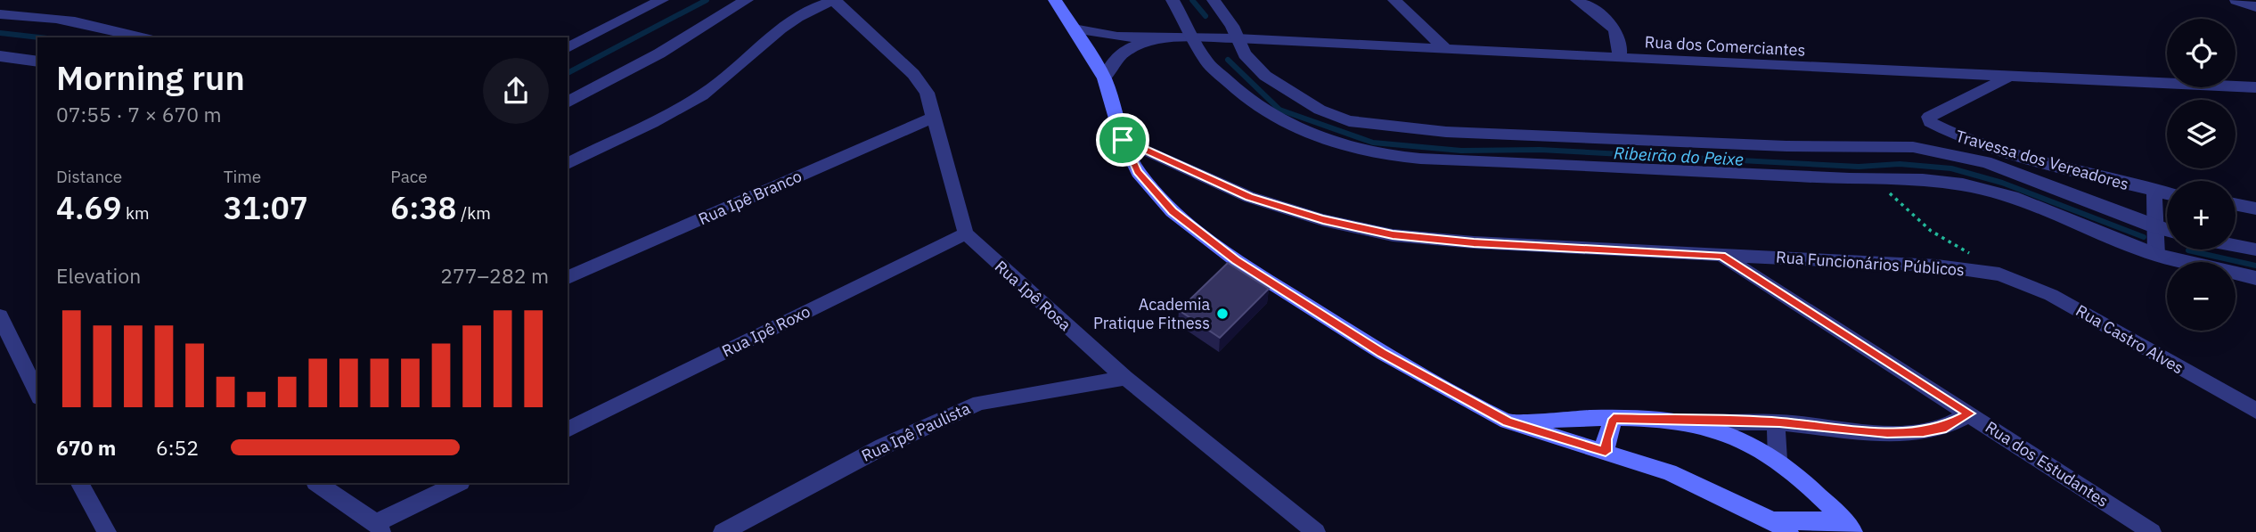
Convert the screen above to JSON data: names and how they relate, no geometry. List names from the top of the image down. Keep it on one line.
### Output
{"streets":{"street":["Rua dos Comerciantes","Travessa dos Vereadores","Rua Ipê Branco","Rua Funcionários Públicos","Rua Ipê Rosa","Rua Ipê Roxo","Rua Castro Alves","Rua Ipê Paulista","Rua dos Estudantes"]},"crossings":[["Rua dos Comerciantes","Travessa dos Vereadores"],["Rua Funcionários Públicos","Rua Castro Alves"],["Rua Funcionários Públicos","Rua dos Estudantes"],["Rua Ipê Rosa","Rua Ipê Roxo"],["Rua Ipê Rosa","Rua Ipê Paulista"]],"water":["Ribeirão do Peixe"],"places":["Academia Pratique Fitness"],"page":{"map_buttons":["+","−"],"heading":["Morning run","07:55 · 7 × 670 m"],"stats":[["Distance","4.69 km"],["Time","31:07"],["Pace","6:38 /km"]],"chart":["Elevation","277–282 m"],"list":[{"name":"670 m","note":"6:52"}]}}
